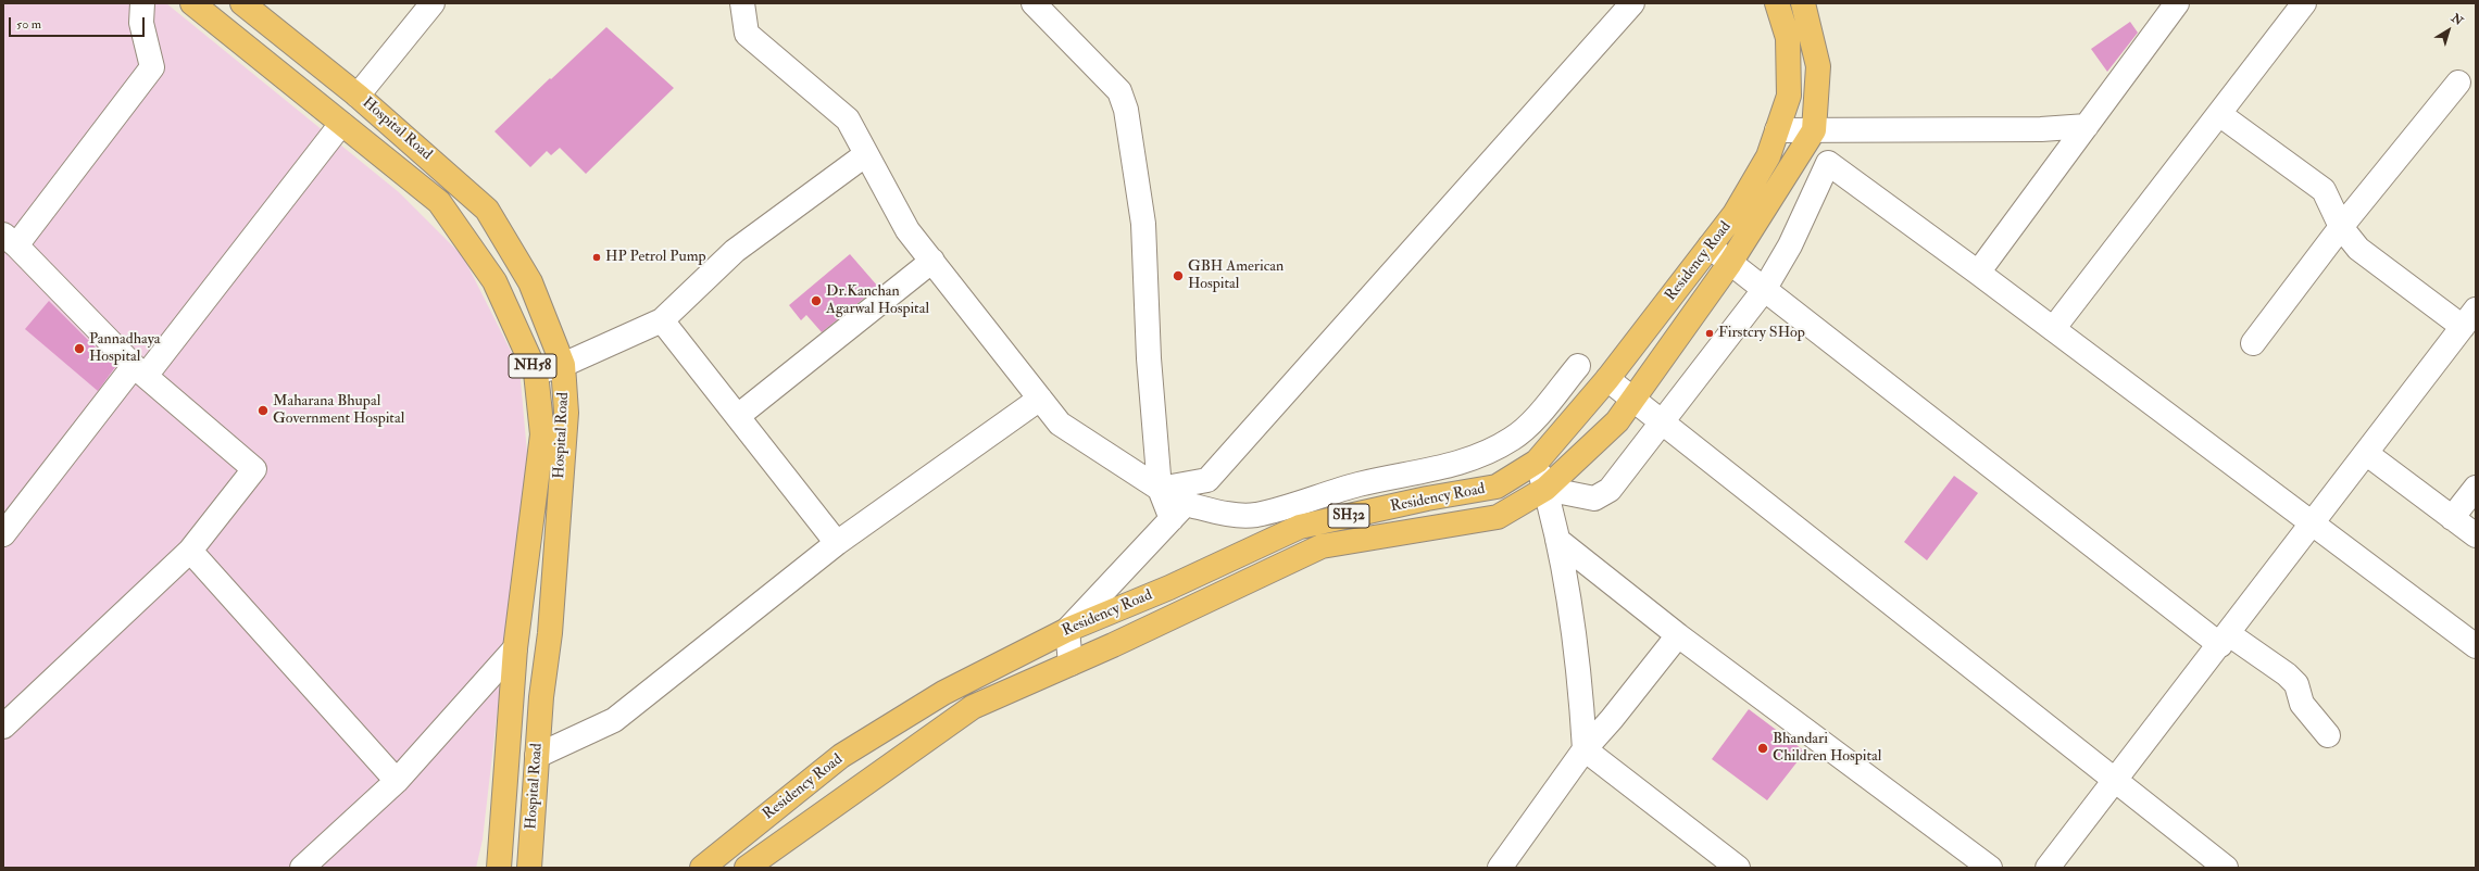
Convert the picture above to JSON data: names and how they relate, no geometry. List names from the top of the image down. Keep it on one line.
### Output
{"streets":{"main road":["Hospital Road","Residency Road","NH58","SH32"]},"places":["HP Petrol Pump","GBH American Hospital","Dr.Kanchan Agarwal Hospital","Firstcry SHop","Pannadhaya Hospital","Maharana Bhupal Government Hospital","Bhandari Children Hospital"],"scale_bar":"50 m","north":"top right"}
